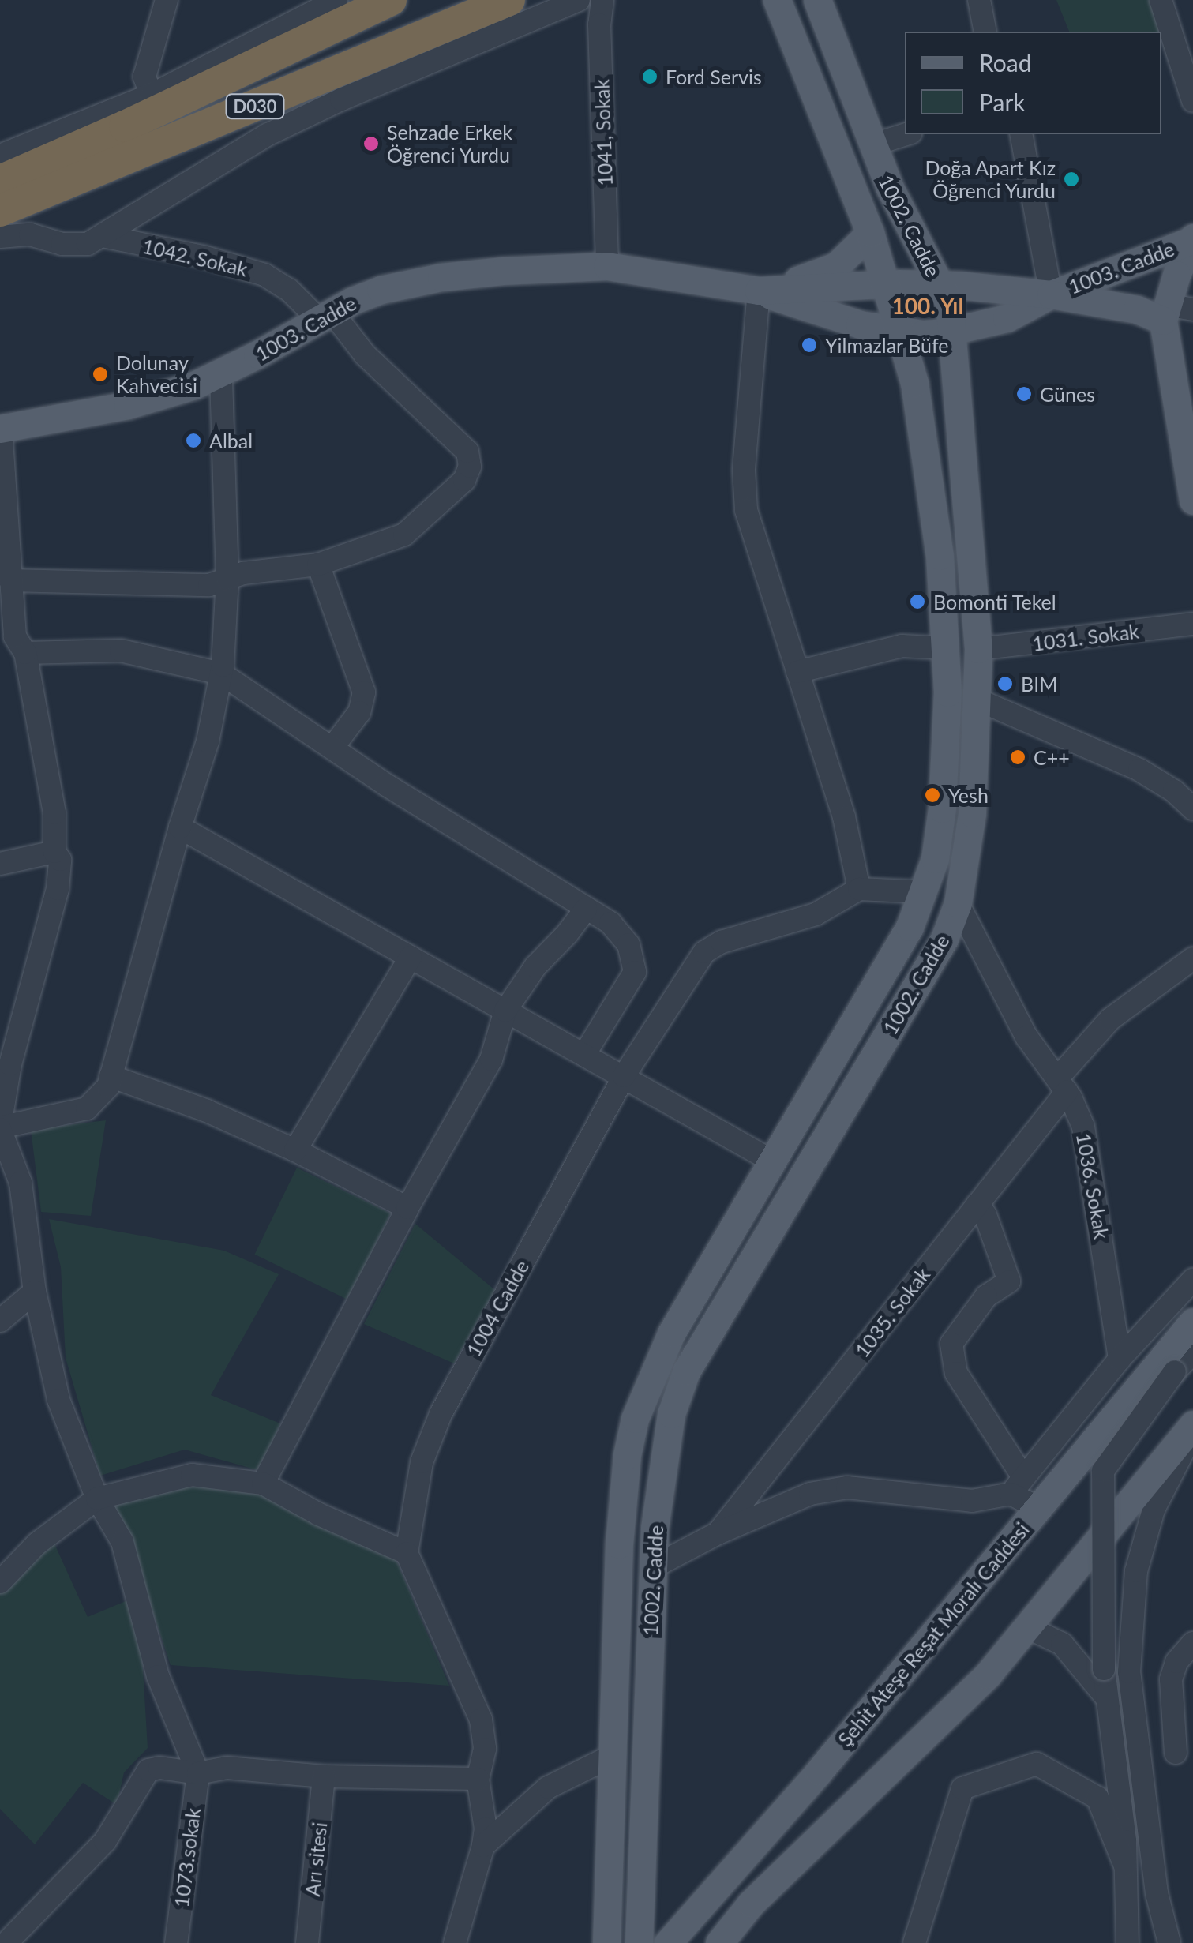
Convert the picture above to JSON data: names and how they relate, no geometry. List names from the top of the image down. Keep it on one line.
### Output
{"streets":{"highway":["D030"],"main road":["1002. Cadde","1003. Cadde","Şehit Ateşe Reşat Moralı Caddesi"],"street":["1041, Sokak","1042. Sokak","1031. Sokak","1036. Sokak","1004 Cadde","1035. Sokak","1073.sokak","Arı sitesi"]},"crossings":[["1041, Sokak","1003. Cadde"],["1002. Cadde","1003. Cadde"],["1002. Cadde","1031. Sokak"],["1002. Cadde","1036. Sokak"],["1042. Sokak","1003. Cadde"],["1036. Sokak","1035. Sokak"]],"districts":["100. Yıl"],"places":["Ford Servis","Şehzade Erkek Öğrenci Yurdu","Doğa Apart Kız Öğrenci Yurdu","Yilmazlar Büfe","Dolunay Kahvecisi","Günes","Albal","Bomonti Tekel","BIM","C++","Yesh"],"legend":["Road","Park"]}
